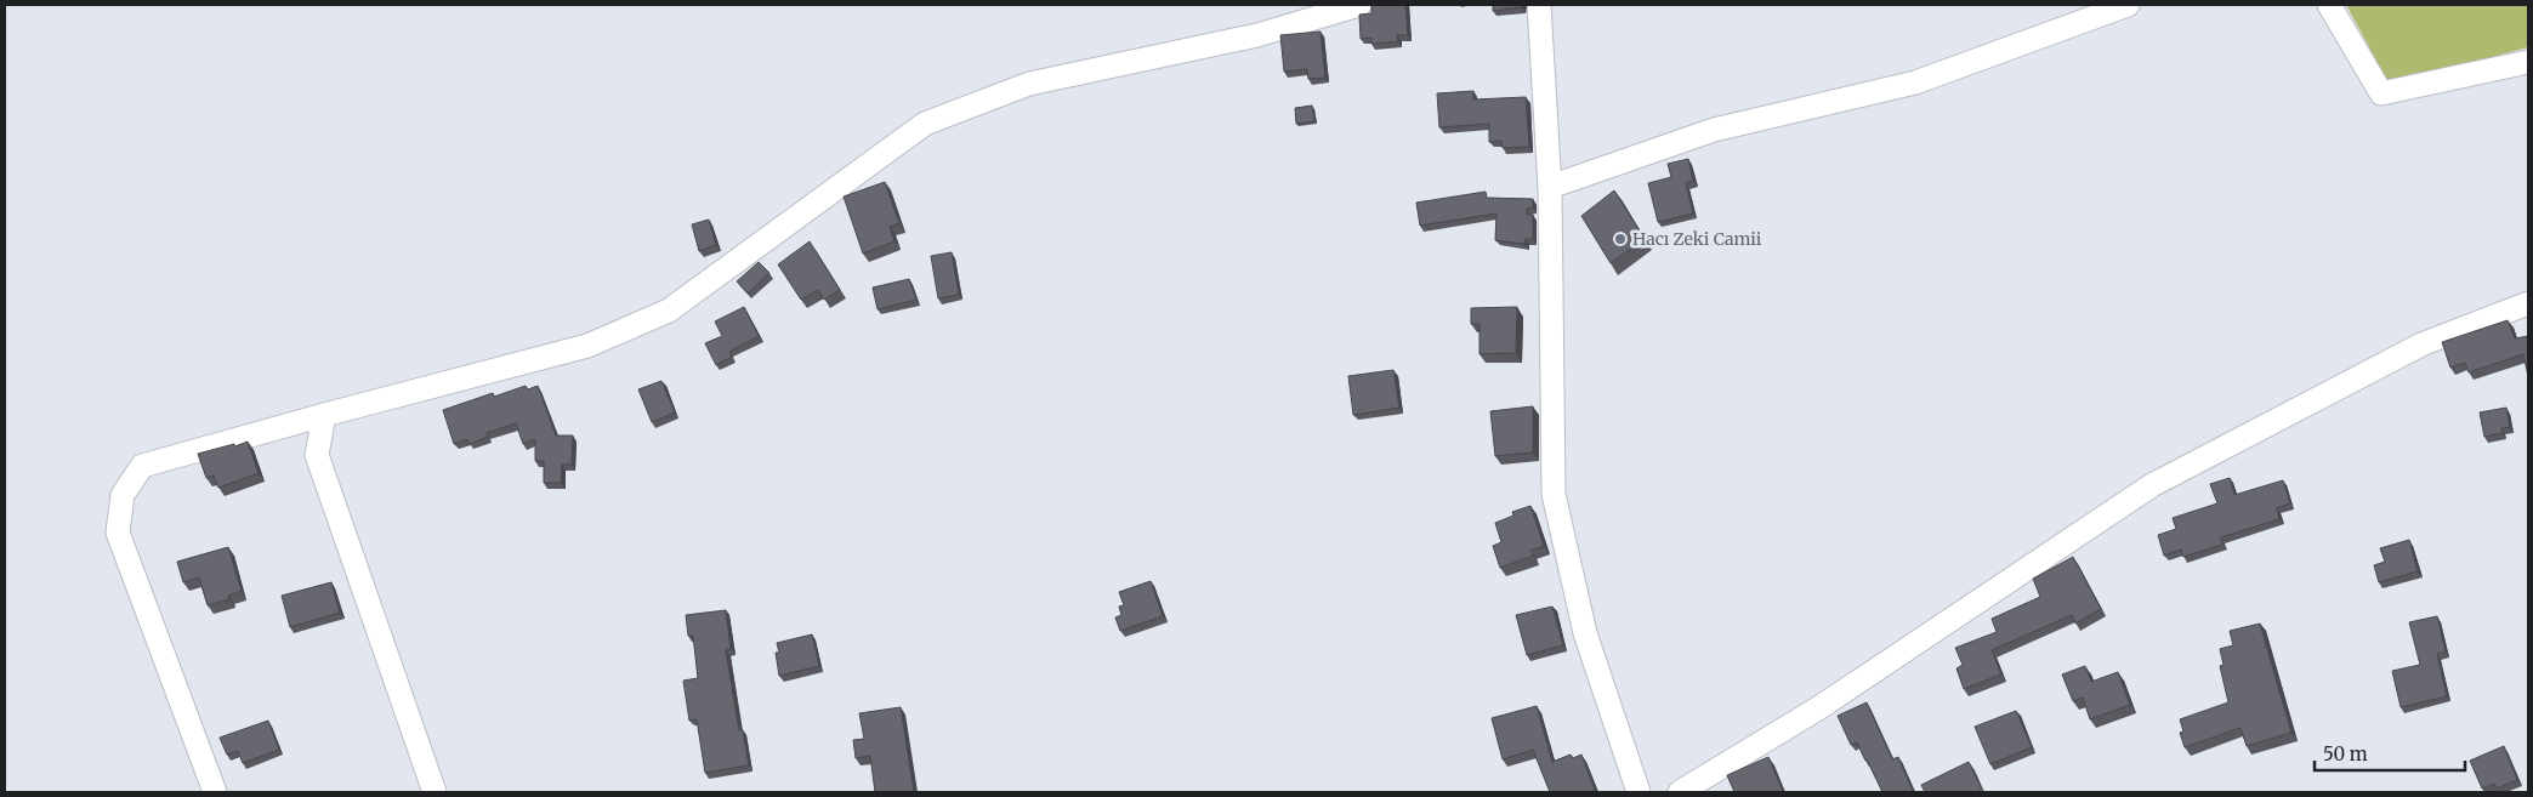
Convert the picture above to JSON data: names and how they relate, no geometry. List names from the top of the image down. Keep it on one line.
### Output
{"places":["Hacı Zeki Camii"],"scale_bar":"50 m"}
